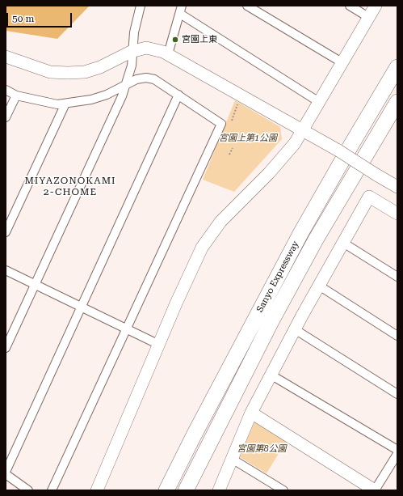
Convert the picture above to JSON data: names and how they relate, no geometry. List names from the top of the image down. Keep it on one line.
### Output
{"streets":{"highway":["Sanyo Expressway"]},"districts":["MIYAZONOKAMI 2-CHOME"],"parks":["宮園上第1公園","宮園第8公園"],"places":["宮園上東"],"scale_bar":"50 m"}
